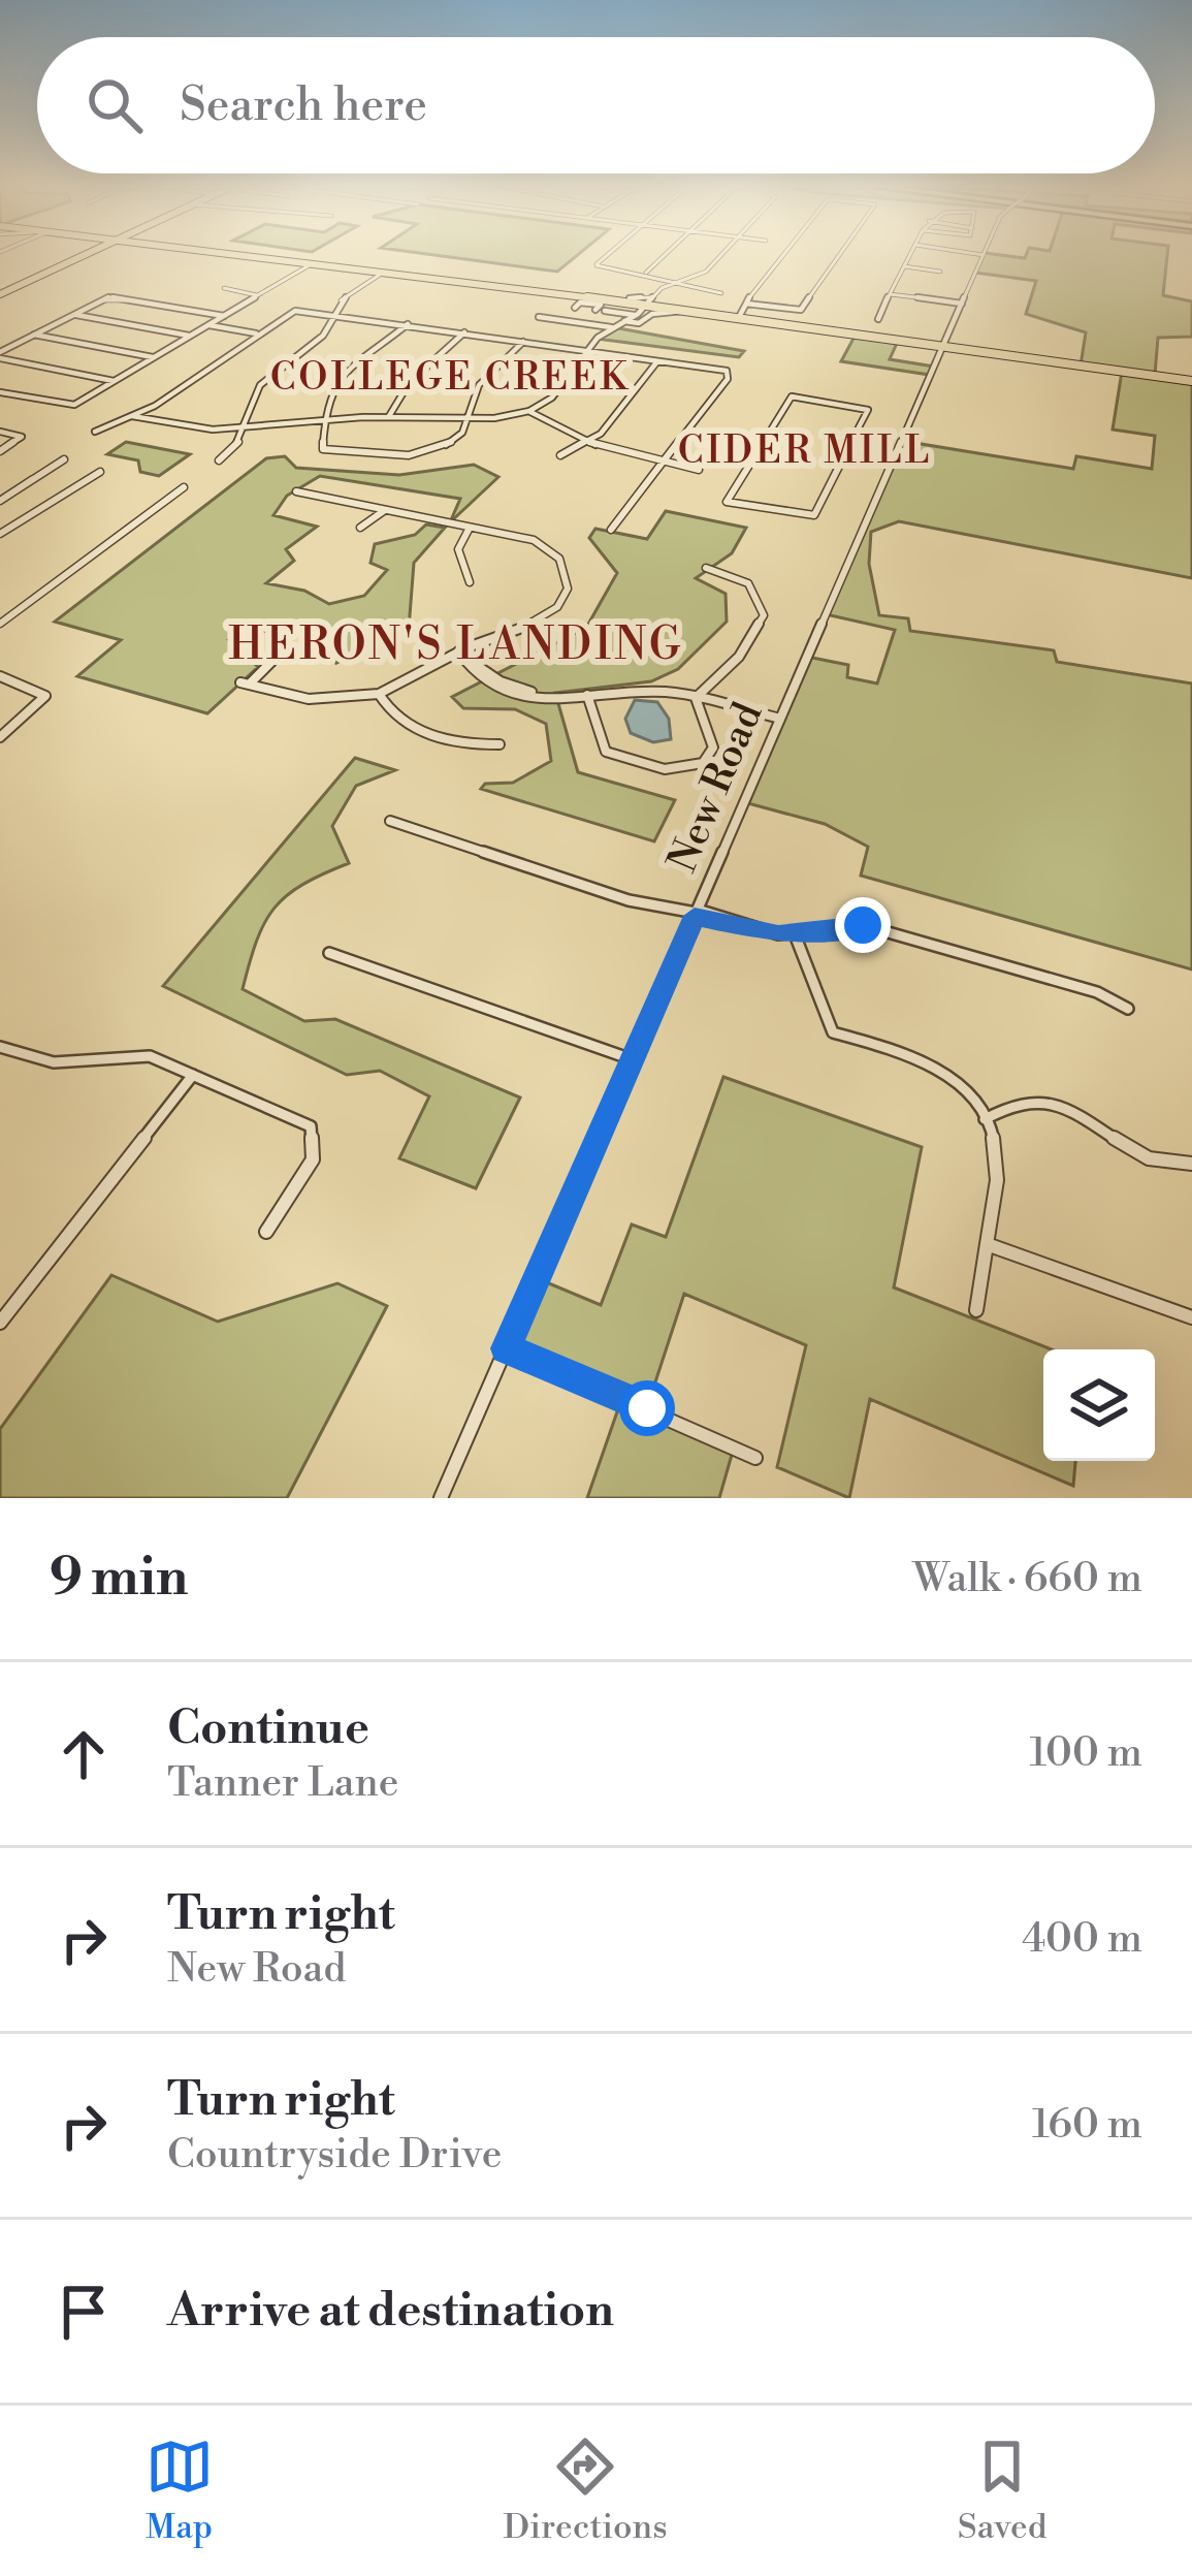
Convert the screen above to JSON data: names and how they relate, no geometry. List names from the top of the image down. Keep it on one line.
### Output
{"streets":{"street":["New Road"]},"districts":["COLLEGE CREEK","CIDER MILL","HERON'S LANDING"],"page":{"search":"Search here","heading":["9 min","Walk · 660 m"],"list":[["Continue","Tanner Lane","100 m"],["Turn right","New Road","400 m"],["Turn right","Countryside Drive","160 m"],"Arrive at destination"],"nav":["Map","Directions","Saved"]}}
